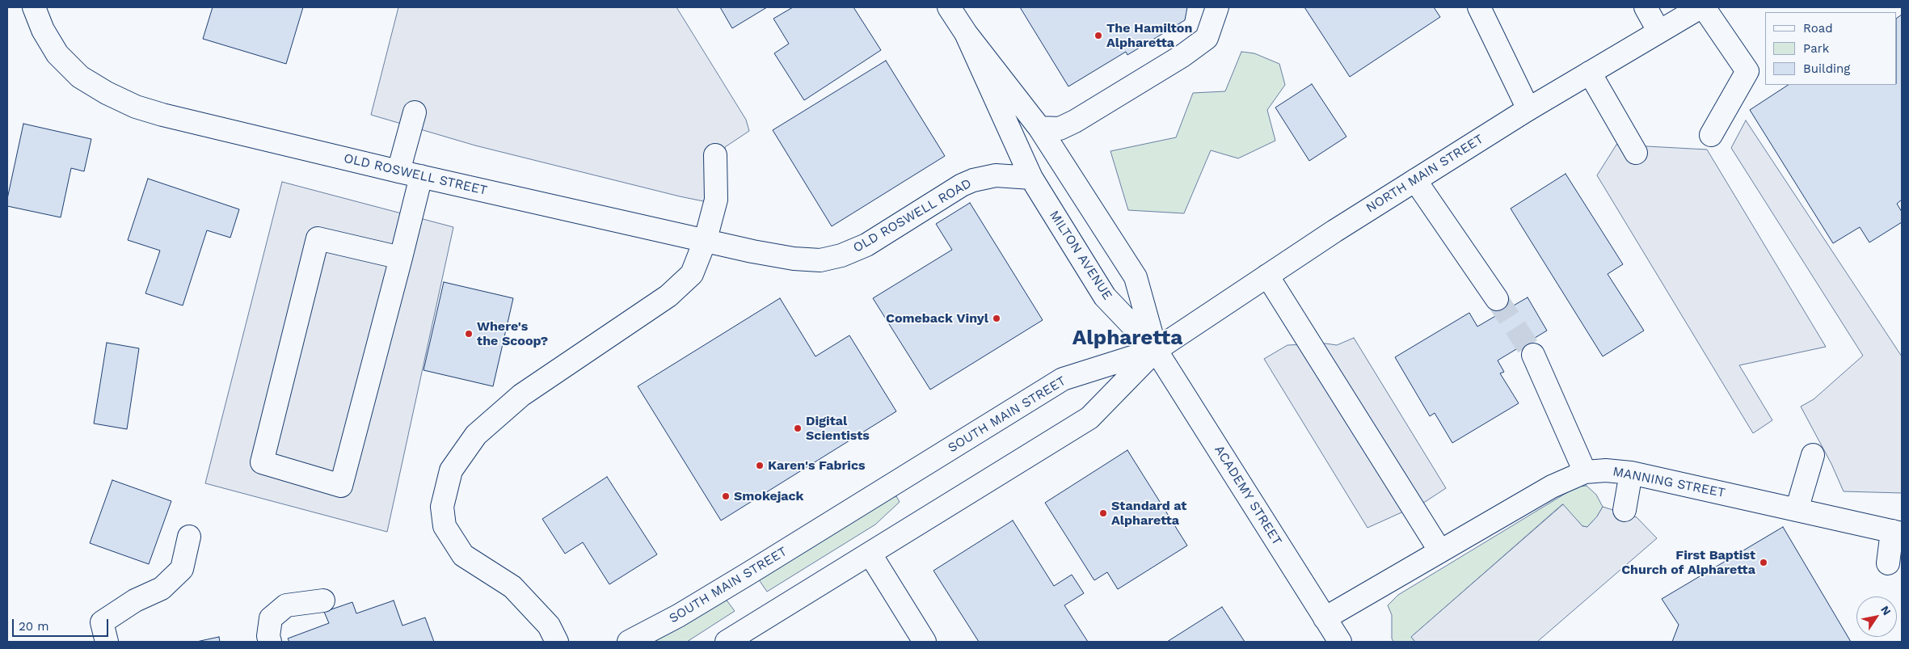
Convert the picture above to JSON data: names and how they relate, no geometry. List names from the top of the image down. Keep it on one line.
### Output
{"streets":{"street":["NORTH MAIN STREET","OLD ROSWELL STREET","OLD ROSWELL ROAD","MILTON AVENUE","SOUTH MAIN STREET","MANNING STREET","ACADEMY STREET"]},"crossings":[["NORTH MAIN STREET","MILTON AVENUE"],["NORTH MAIN STREET","SOUTH MAIN STREET"],["NORTH MAIN STREET","ACADEMY STREET"],["OLD ROSWELL STREET","OLD ROSWELL ROAD"],["OLD ROSWELL ROAD","MILTON AVENUE"],["MILTON AVENUE","SOUTH MAIN STREET"],["MILTON AVENUE","ACADEMY STREET"],["SOUTH MAIN STREET","ACADEMY STREET"],["MANNING STREET","ACADEMY STREET"]],"districts":["Alpharetta"],"places":["The Hamilton Alpharetta","Comeback Vinyl","Where's the Scoop?","Digital Scientists","Karen's Fabrics","Smokejack","Standard at Alpharetta","First Baptist Church of Alpharetta"],"legend":["Road","Park","Building"],"scale_bar":"20 m","north":"top right"}
